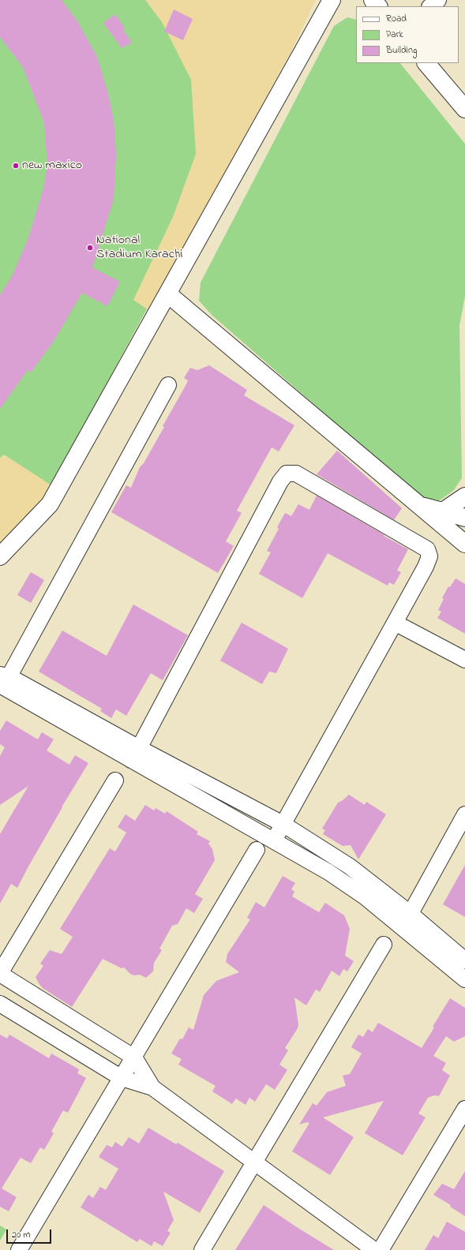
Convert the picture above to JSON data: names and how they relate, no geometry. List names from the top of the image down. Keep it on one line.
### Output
{"places":["new maxico","National Stadium Karachi"],"legend":["Road","Park","Building"],"scale_bar":"20 m"}
